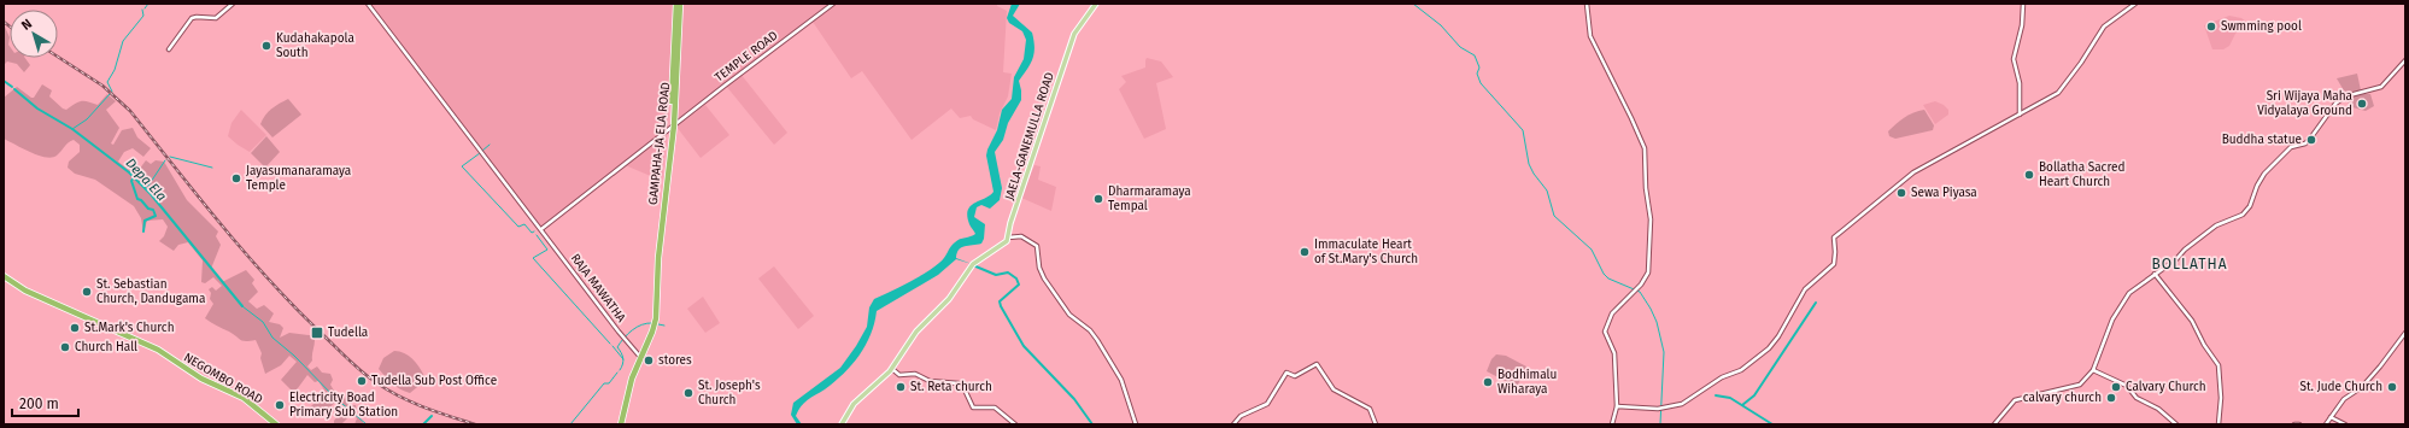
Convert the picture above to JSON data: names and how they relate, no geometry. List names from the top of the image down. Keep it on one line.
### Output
{"streets":{"highway":["GAMPAHA-JA ELA ROAD","NEGOMBO ROAD"],"main road":["JAELA-GANEMULLA ROAD"],"street":["TEMPLE ROAD","RAJA MAWATHA"]},"crossings":[["TEMPLE ROAD","GAMPAHA-JA ELA ROAD"],["TEMPLE ROAD","RAJA MAWATHA"],["GAMPAHA-JA ELA ROAD","RAJA MAWATHA"]],"districts":["BOLLATHA"],"water":["Depa Ela"],"places":{"other":["Swmming pool","Kudahakapola South","Sri Wijaya Maha Vidyalaya Ground","Buddha statue","Bollatha Sacred Heart Church","Jayasumanaramaya Temple","Sewa Piyasa","Dharmaramaya Tempal","Immaculate Heart of St.Mary's Church","St. Sebastian Church, Dandugama","St.Mark's Church","Church Hall","stores","Tudella Sub Post Office","Bodhimalu Wiharaya","St. Reta church","Calvary Church","St. Jude Church","St. Joseph's Church","calvary church","Electricity Boad Primary Sub Station"],"transit":["Tudella"]},"scale_bar":"200 m","north":"top left"}
